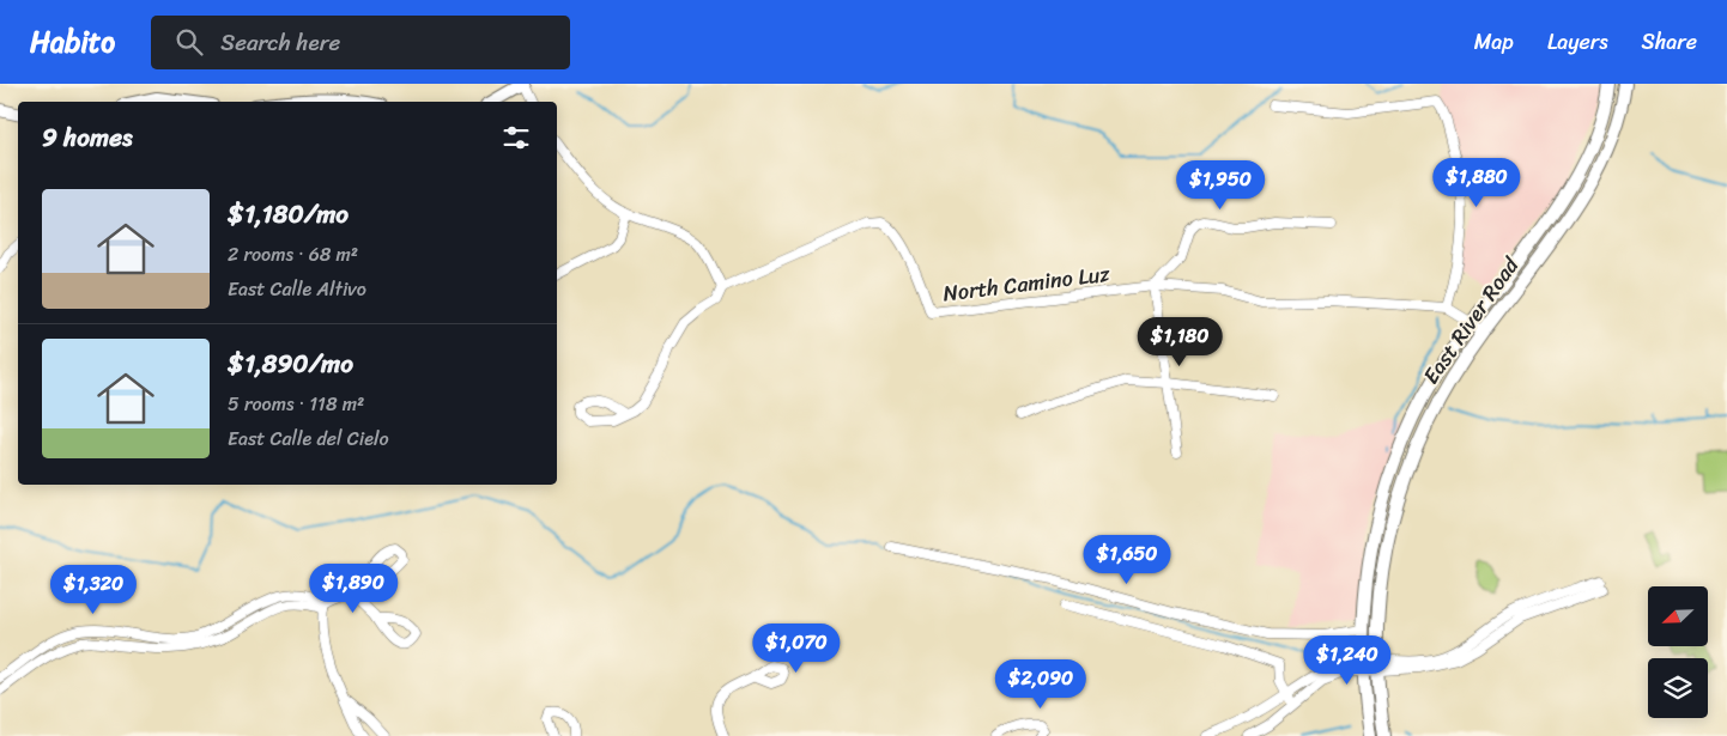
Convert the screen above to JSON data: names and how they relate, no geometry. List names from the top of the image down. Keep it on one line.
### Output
{"streets":{"main road":["East River Road"],"street":["North Camino Luz"]},"crossings":[["North Camino Luz","East River Road"]],"north":"bottom left","page":{"header":"Habito","search":"Search here","nav":["Map","Layers","Share"],"heading":"9 homes","price":["$1,880","$1,950","$1,180","$1,650","$1,890","$1,320","$1,070","$1,240","$2,090"],"list":[{"name":"$1,180/mo","note":"2 rooms · 68 m² · East Calle Altivo"},{"name":"$1,890/mo","note":"5 rooms · 118 m² · East Calle del Cielo"}]}}
